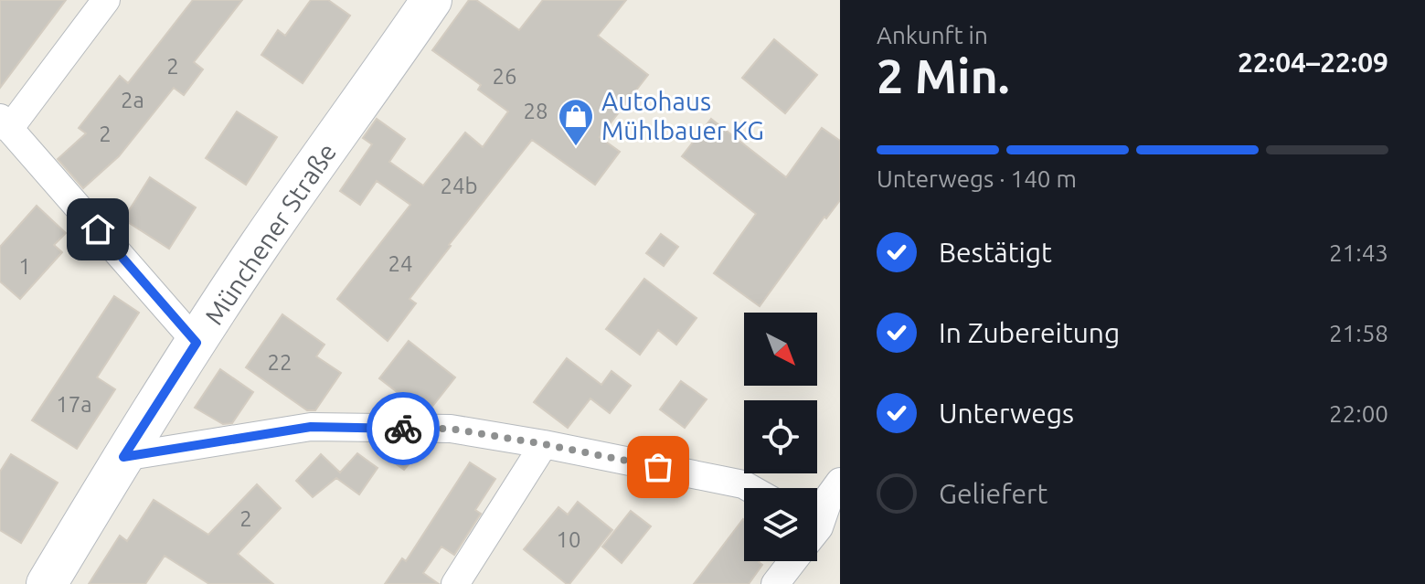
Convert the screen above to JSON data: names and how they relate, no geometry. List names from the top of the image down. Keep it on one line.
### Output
{"streets":{"street":["Münchener Straße"]},"places":{"shop":["Autohaus Mühlbauer KG"]},"house_numbers":["2","26","2a","28","2","24b","24","1","22","17a","2","10"],"north":"bottom right","page":{"heading":["2 Min.","Ankunft in","22:04–22:09"],"bar":"Unterwegs · 140 m","list":[["Bestätigt","21:43"],["In Zubereitung","21:58"],["Unterwegs","22:00"],"Geliefert"]}}
